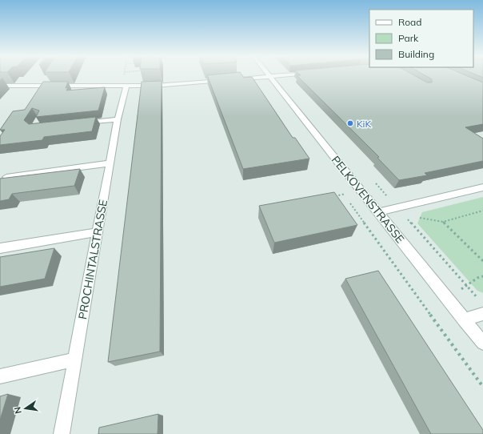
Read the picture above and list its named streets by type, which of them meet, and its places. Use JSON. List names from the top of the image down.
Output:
{
  "streets": {
    "street": ["PELKOVENSTRASSE", "PROCHINTALSTRASSE"]
  },
  "places": ["KiK"],
  "legend": ["Road", "Park", "Building"],
  "north": "left"
}
